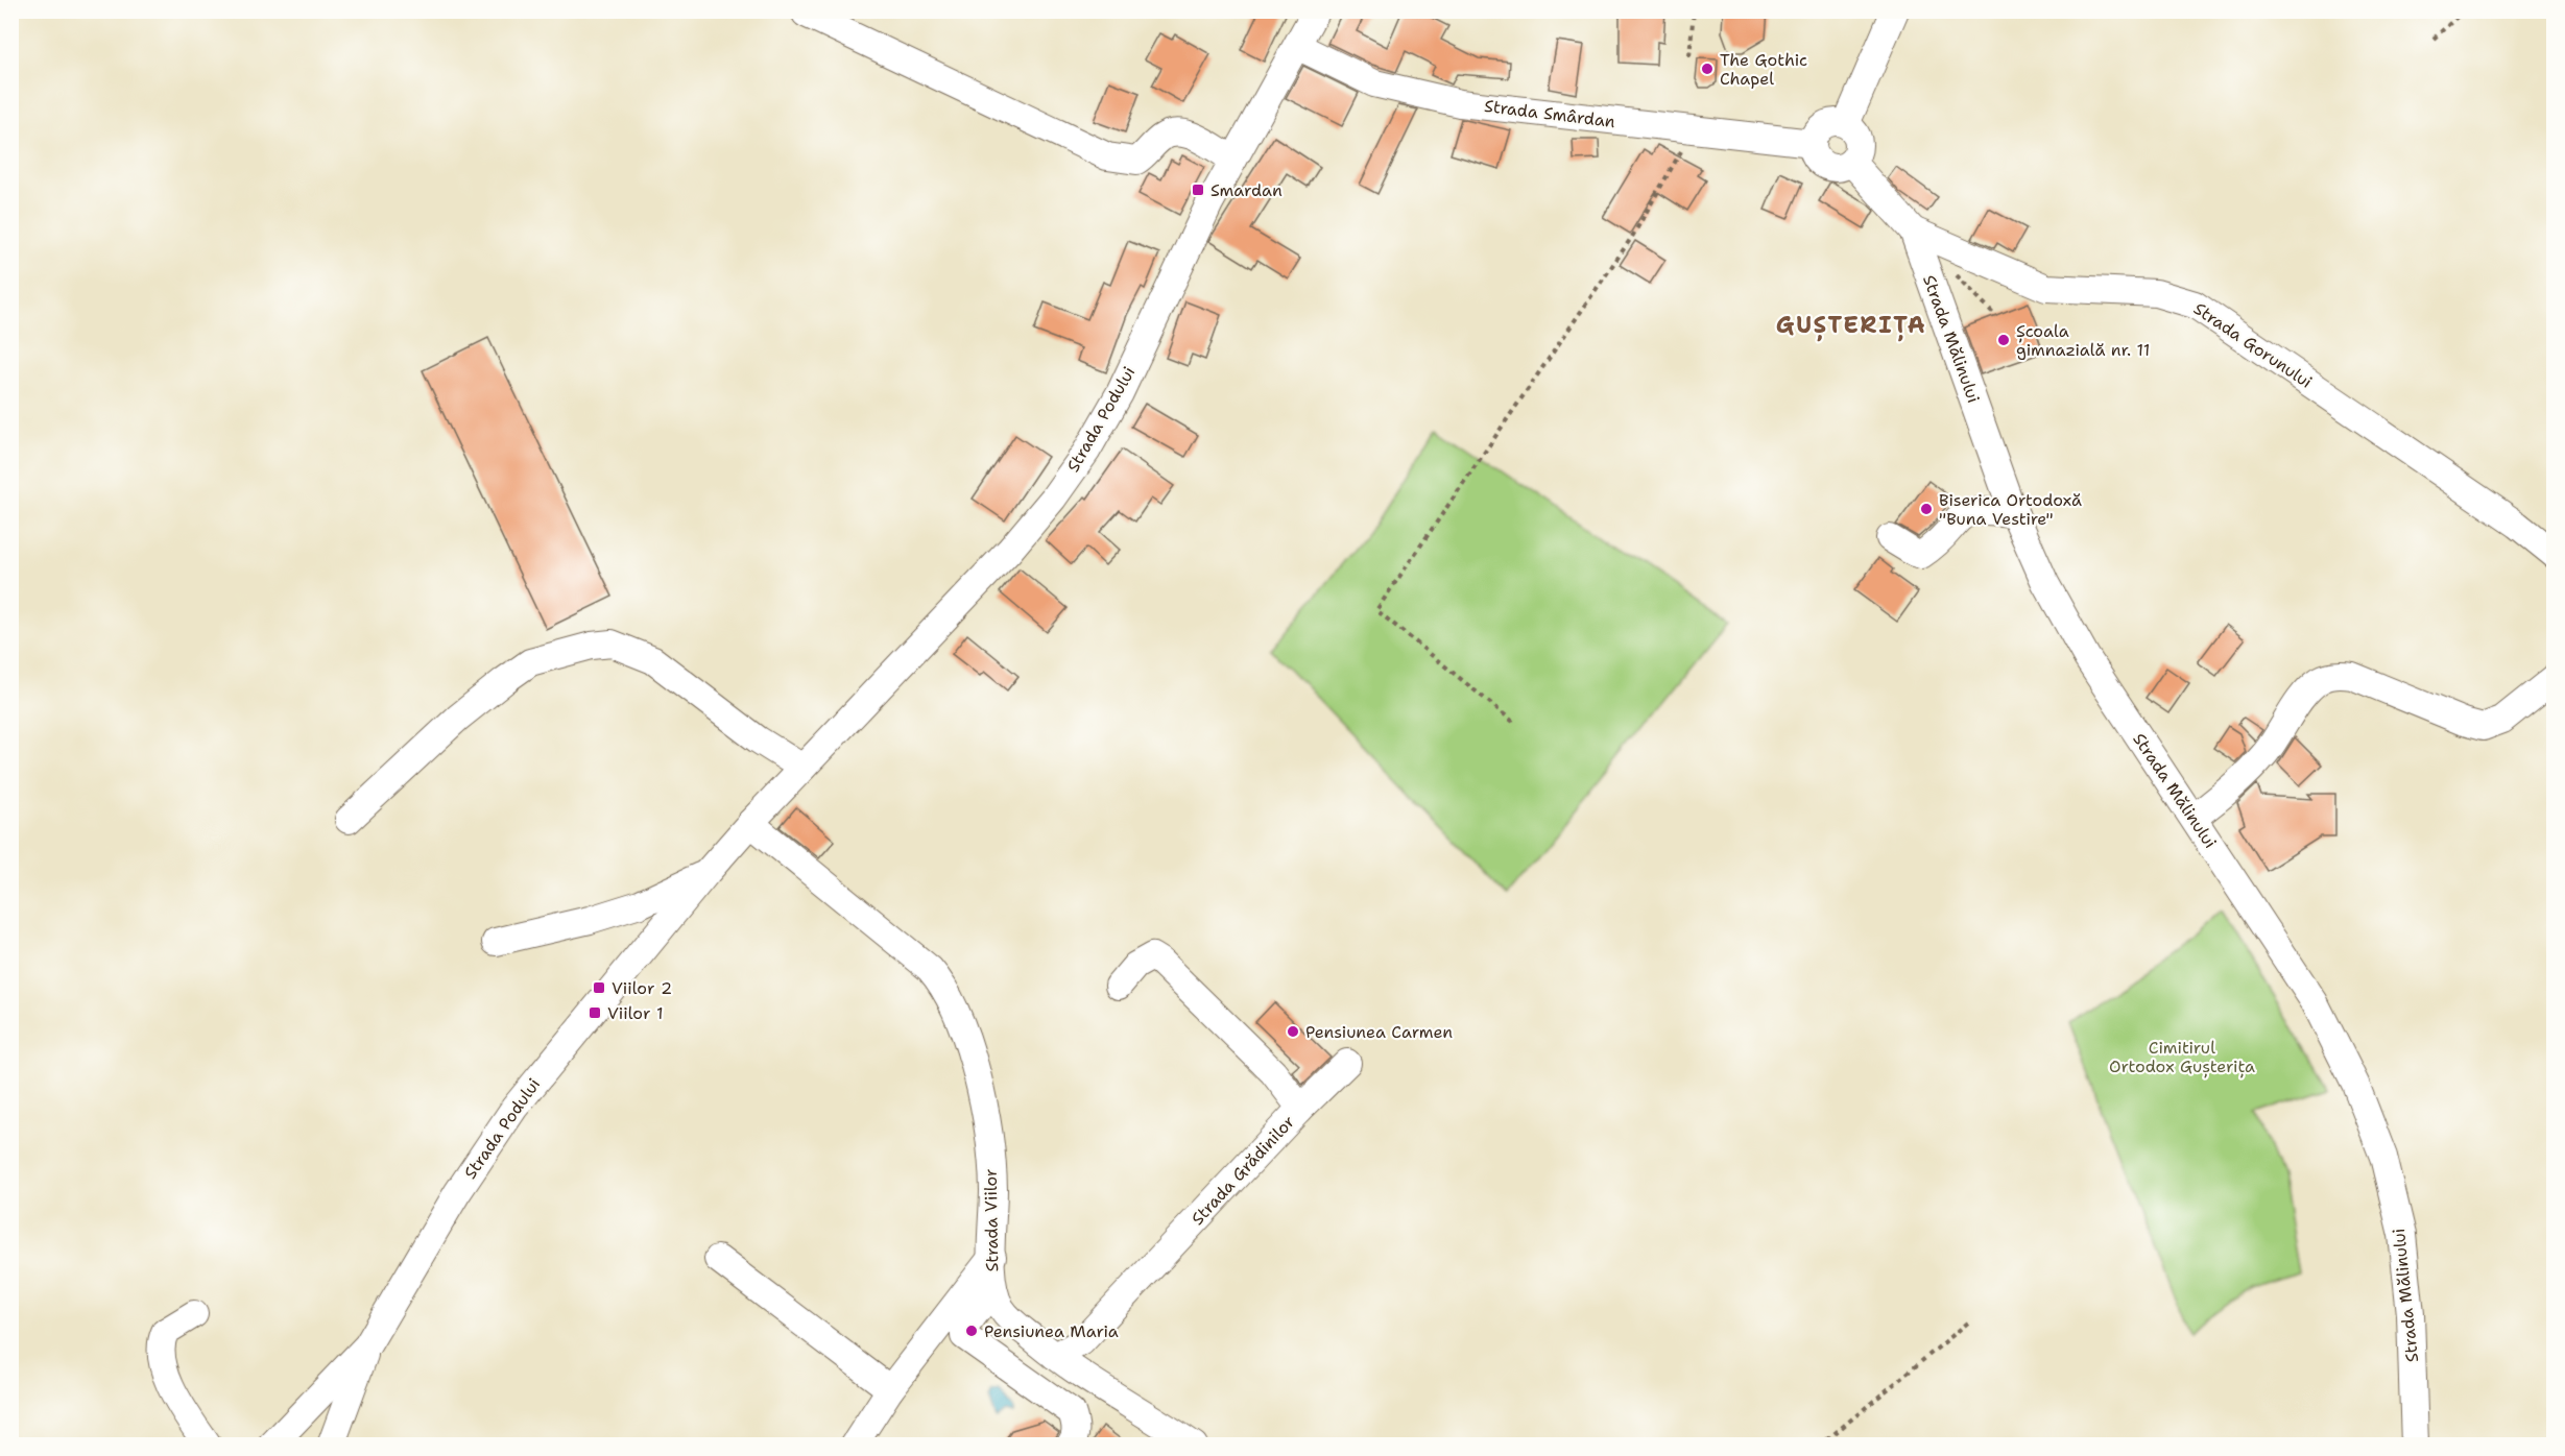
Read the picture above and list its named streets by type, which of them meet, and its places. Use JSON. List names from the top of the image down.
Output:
{
  "streets": {
    "street": [
      "Strada Smârdan",
      "Strada Mălinului",
      "Strada Gorunului",
      "Strada Podului",
      "Strada Grădinilor",
      "Strada Viilor"
    ]
  },
  "crossings": [
    ["Strada Smârdan", "Strada Mălinului"],
    ["Strada Smârdan", "Strada Podului"],
    ["Strada Mălinului", "Strada Gorunului"],
    ["Strada Podului", "Strada Viilor"],
    ["Strada Grădinilor", "Strada Viilor"]
  ],
  "districts": ["GUȘTERIȚA"],
  "parks": ["Cimitirul Ortodox Gușterița"],
  "places": {
    "other": [
      "The Gothic Chapel",
      "Școala gimnazială nr. 11",
      "Biserica Ortodoxă \"Buna Vestire\"",
      "Pensiunea Carmen",
      "Pensiunea Maria"
    ],
    "transit": ["Smardan", "Viilor 2", "Viilor 1"]
  }
}
